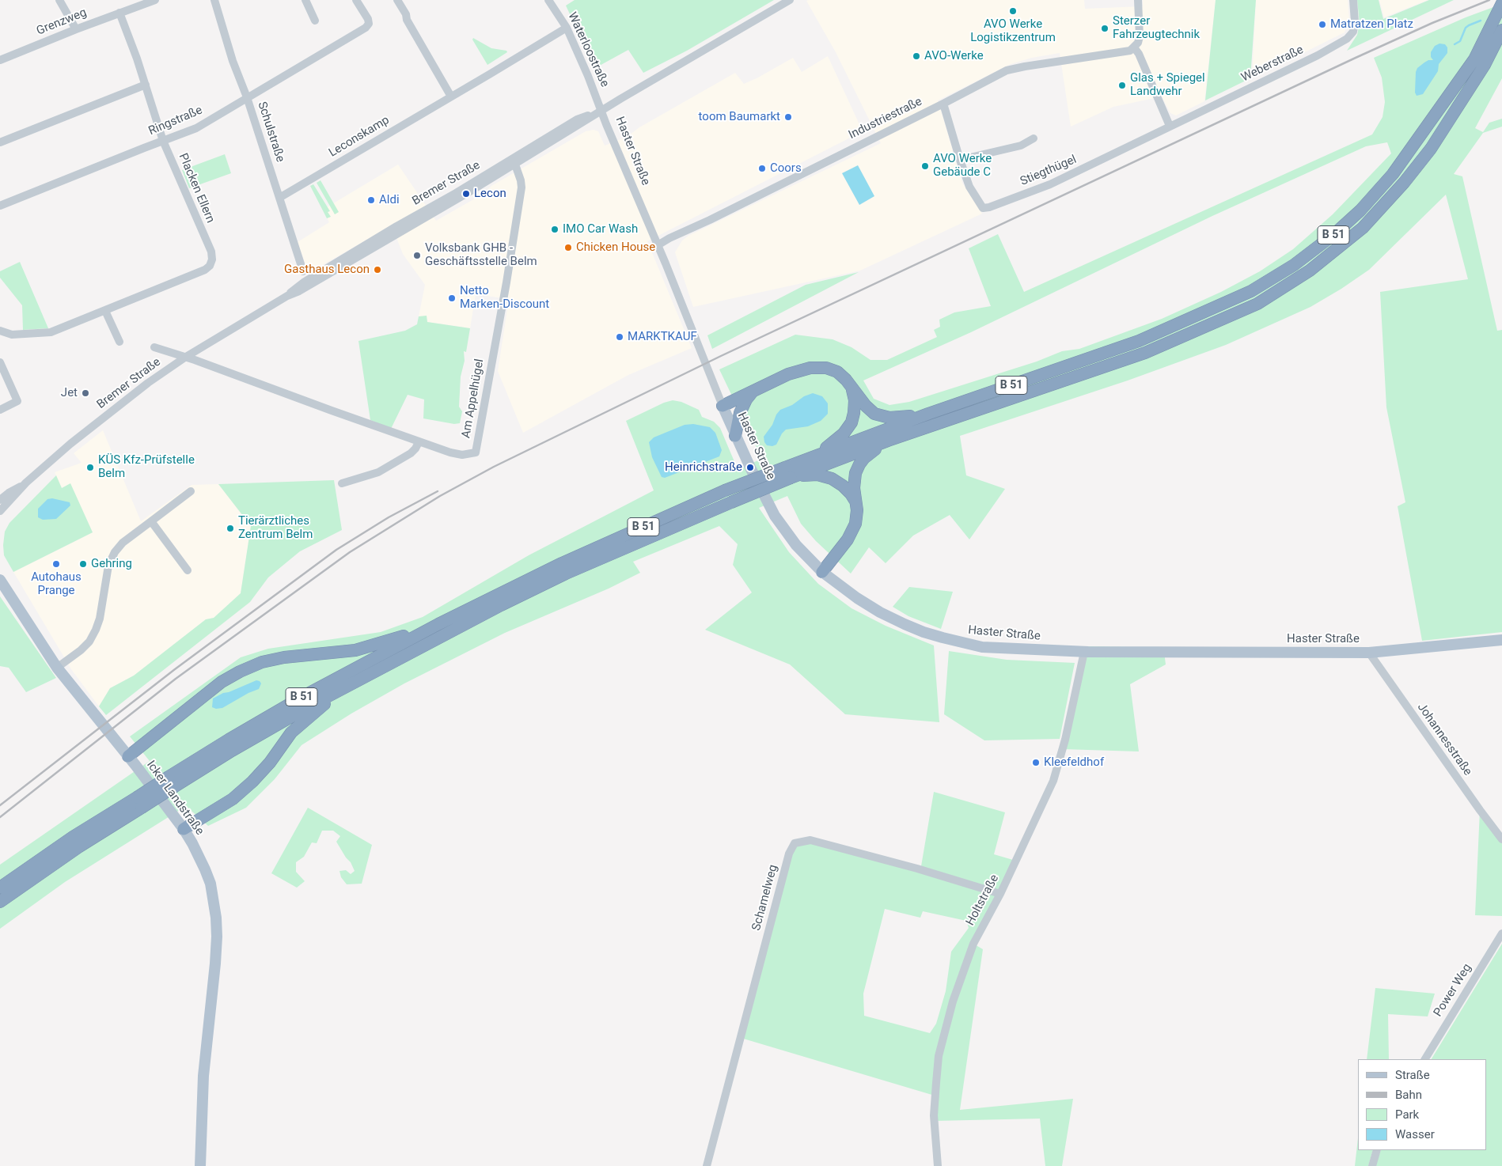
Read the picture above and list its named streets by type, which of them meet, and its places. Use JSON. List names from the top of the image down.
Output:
{
  "streets": {
    "highway": ["B 51"],
    "main road": ["Haster Straße", "Icker Landstraße"],
    "street": [
      "Grenzweg",
      "Waterloostraße",
      "Weberstraße",
      "Industriestraße",
      "Ringstraße",
      "Schulstraße",
      "Leconskamp",
      "Stiegthügel",
      "Bremer Straße",
      "Placken Ellern",
      "Am Appelhügel",
      "Johannesstraße",
      "Schamelweg",
      "Holtstraße",
      "Power Weg"
    ]
  },
  "crossings": [
    ["Grenzweg", "Placken Ellern"],
    ["Waterloostraße", "Leconskamp"],
    ["Waterloostraße", "Haster Straße"],
    ["Waterloostraße", "Bremer Straße"],
    ["Weberstraße", "Stiegthügel"],
    ["Industriestraße", "Haster Straße"],
    ["Industriestraße", "Stiegthügel"],
    ["Ringstraße", "Schulstraße"],
    ["Ringstraße", "Placken Ellern"],
    ["Schulstraße", "Leconskamp"],
    ["Haster Straße", "Bremer Straße"],
    ["Haster Straße", "Johannesstraße"],
    ["Haster Straße", "Holtstraße"],
    ["Bremer Straße", "Am Appelhügel"],
    ["B 51", "Icker Landstraße"],
    ["Schamelweg", "Holtstraße"]
  ],
  "places": [
    "AVO Werke Logistikzentrum",
    "Matratzen Platz",
    "Sterzer Fahrzeugtechnik",
    "AVO-Werke",
    "Glas + Spiegel Landwehr",
    "toom Baumarkt",
    "AVO Werke Gebäude C",
    "Coors",
    "Lecon",
    "Aldi",
    "IMO Car Wash",
    "Chicken House",
    "Volksbank GHB - Geschäftsstelle Belm",
    "Gasthaus Lecon",
    "Netto Marken-Discount",
    "MARKTKAUF",
    "Jet",
    "KÜS Kfz-Prüfstelle Belm",
    "Heinrichstraße",
    "Tierärztliches Zentrum Belm",
    "Autohaus Prange",
    "Gehring",
    "Kleefeldhof"
  ],
  "legend": [
    "Straße",
    "Bahn",
    "Park",
    "Wasser"
  ]
}
